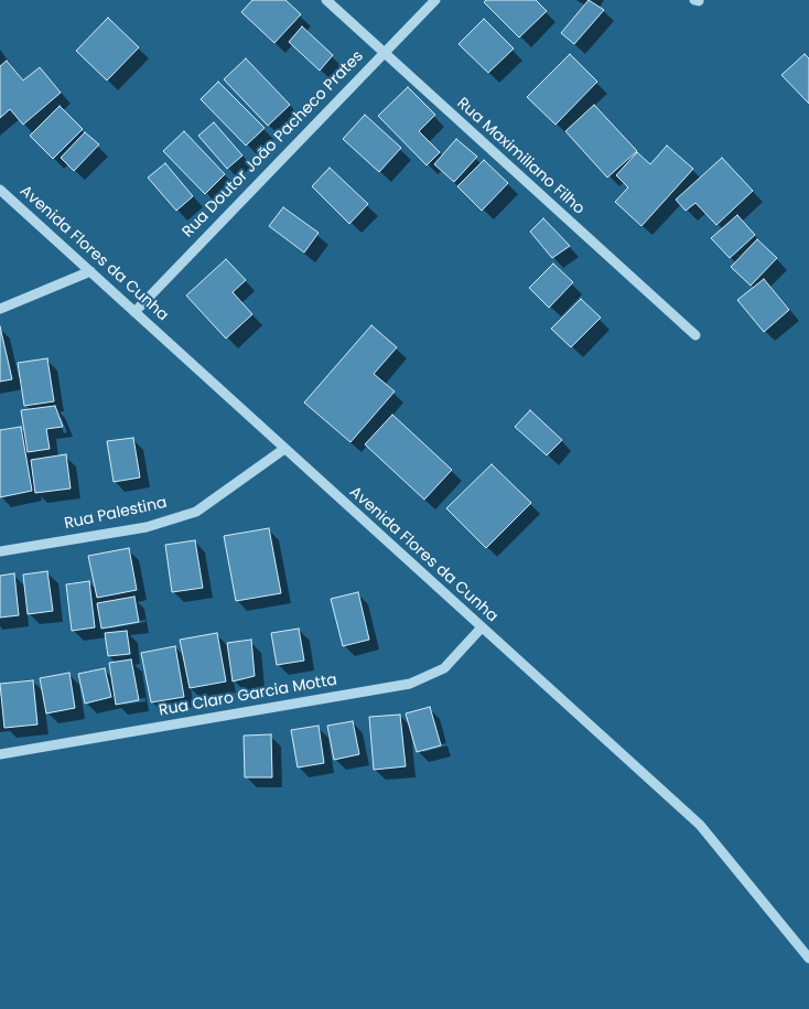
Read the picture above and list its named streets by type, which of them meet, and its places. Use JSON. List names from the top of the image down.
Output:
{
  "streets": {
    "street": [
      "Rua Doutor João Pacheco Prates",
      "Rua Maximiliano Filho",
      "Avenida Flores da Cunha",
      "Rua Palestina",
      "Rua Claro Garcia Motta"
    ]
  },
  "crossings": [
    ["Rua Doutor João Pacheco Prates", "Rua Maximiliano Filho"],
    ["Rua Doutor João Pacheco Prates", "Avenida Flores da Cunha"],
    ["Avenida Flores da Cunha", "Rua Palestina"],
    ["Avenida Flores da Cunha", "Rua Claro Garcia Motta"]
  ]
}
